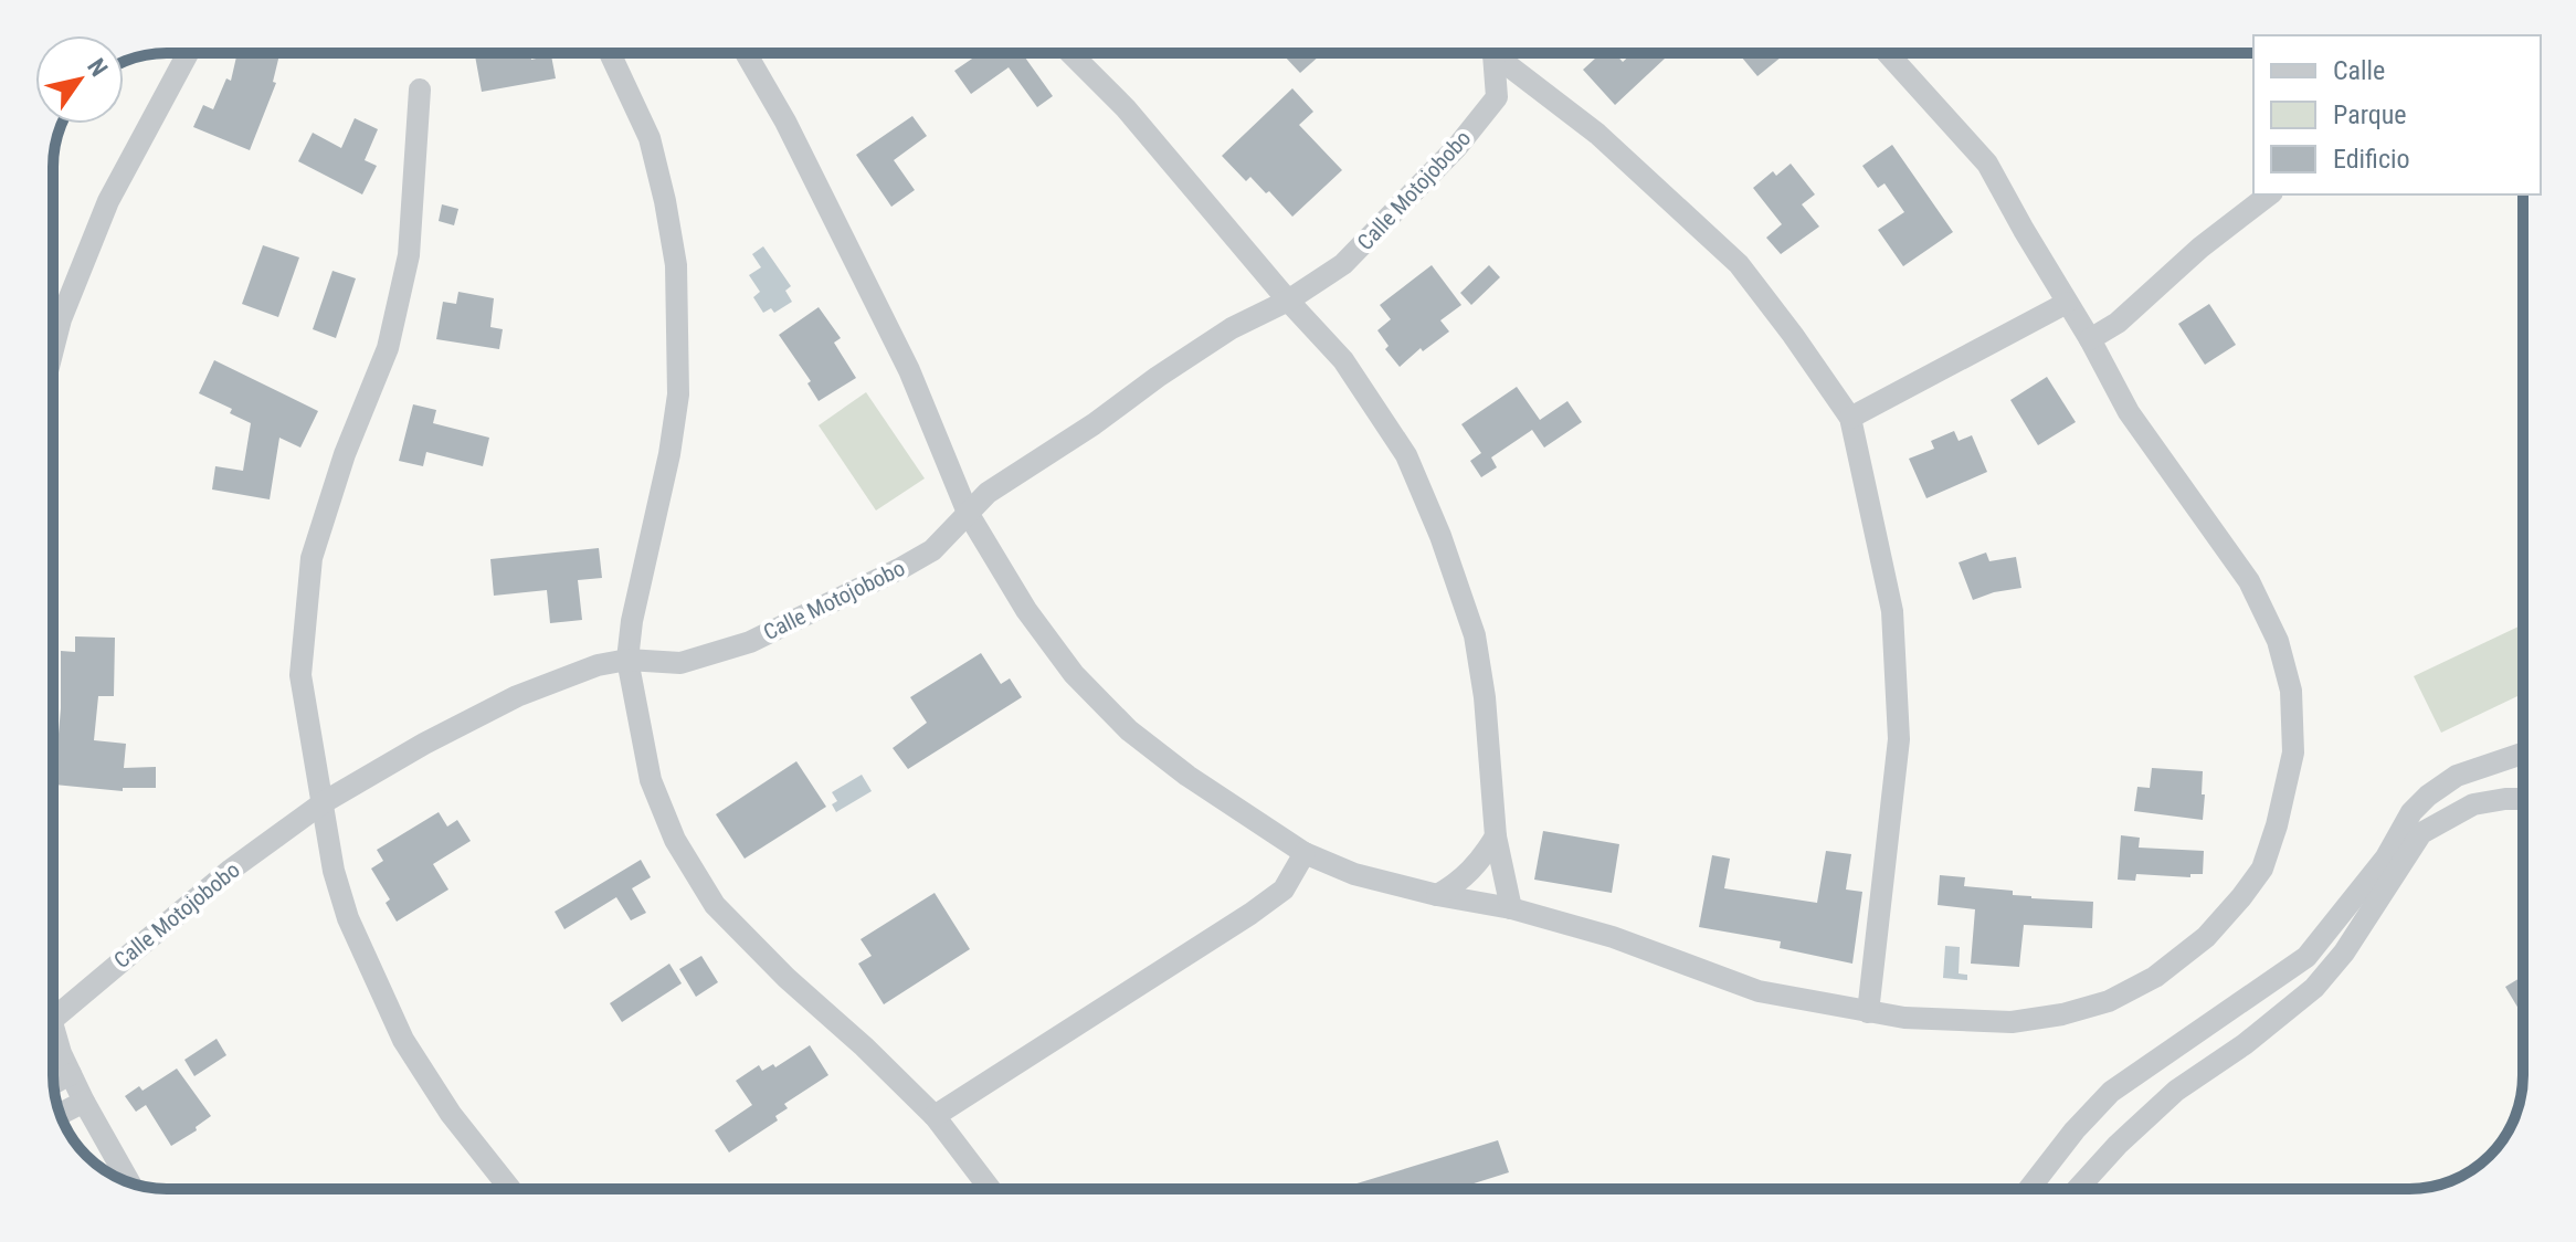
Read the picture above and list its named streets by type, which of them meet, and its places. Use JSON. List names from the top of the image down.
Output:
{
  "streets": {
    "street": ["Calle Motojobobo"]
  },
  "legend": ["Calle", "Parque", "Edificio"],
  "north": "top right"
}
